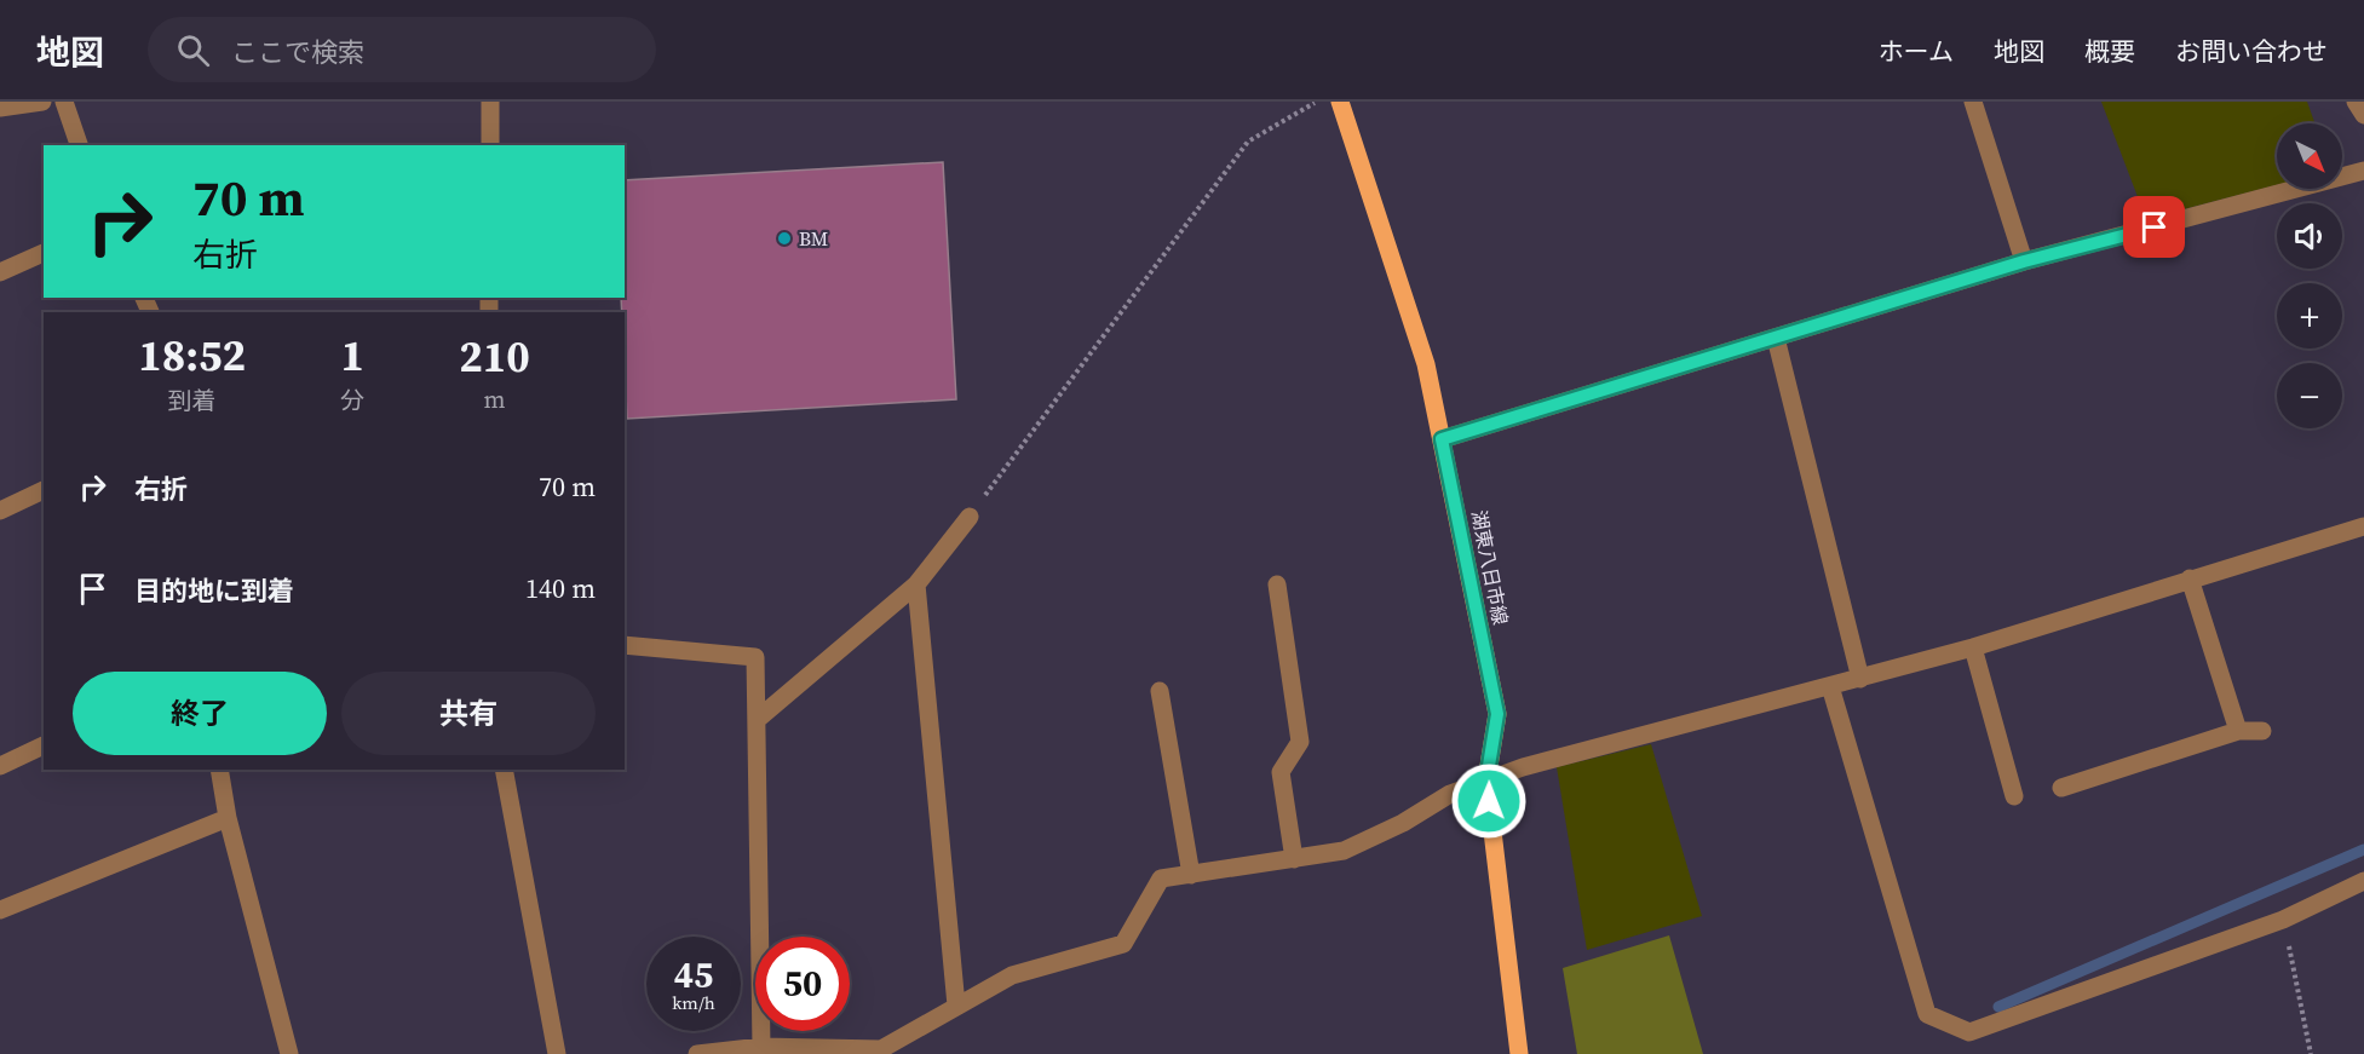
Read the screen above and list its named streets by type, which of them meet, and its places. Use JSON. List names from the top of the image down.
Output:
{
  "streets": {
    "main road": ["湖東八日市線"]
  },
  "places": ["BM"],
  "north": "bottom right",
  "page": {
    "header": "地図",
    "search": "ここで検索",
    "nav": [
      "ホーム",
      "地図",
      "概要",
      "お問い合わせ"
    ],
    "map_buttons": ["+", "−"],
    "turn": ["70 m", "右折"],
    "eta": [
      "18:52",
      "到着",
      "1",
      "分",
      "210",
      "m"
    ],
    "list": [
      {
        "name": "右折",
        "value": "70 m"
      },
      {
        "name": "目的地に到着",
        "value": "140 m"
      }
    ],
    "buttons": ["終了", "共有"],
    "speed": "45 km/h",
    "limit": "50"
  }
}
